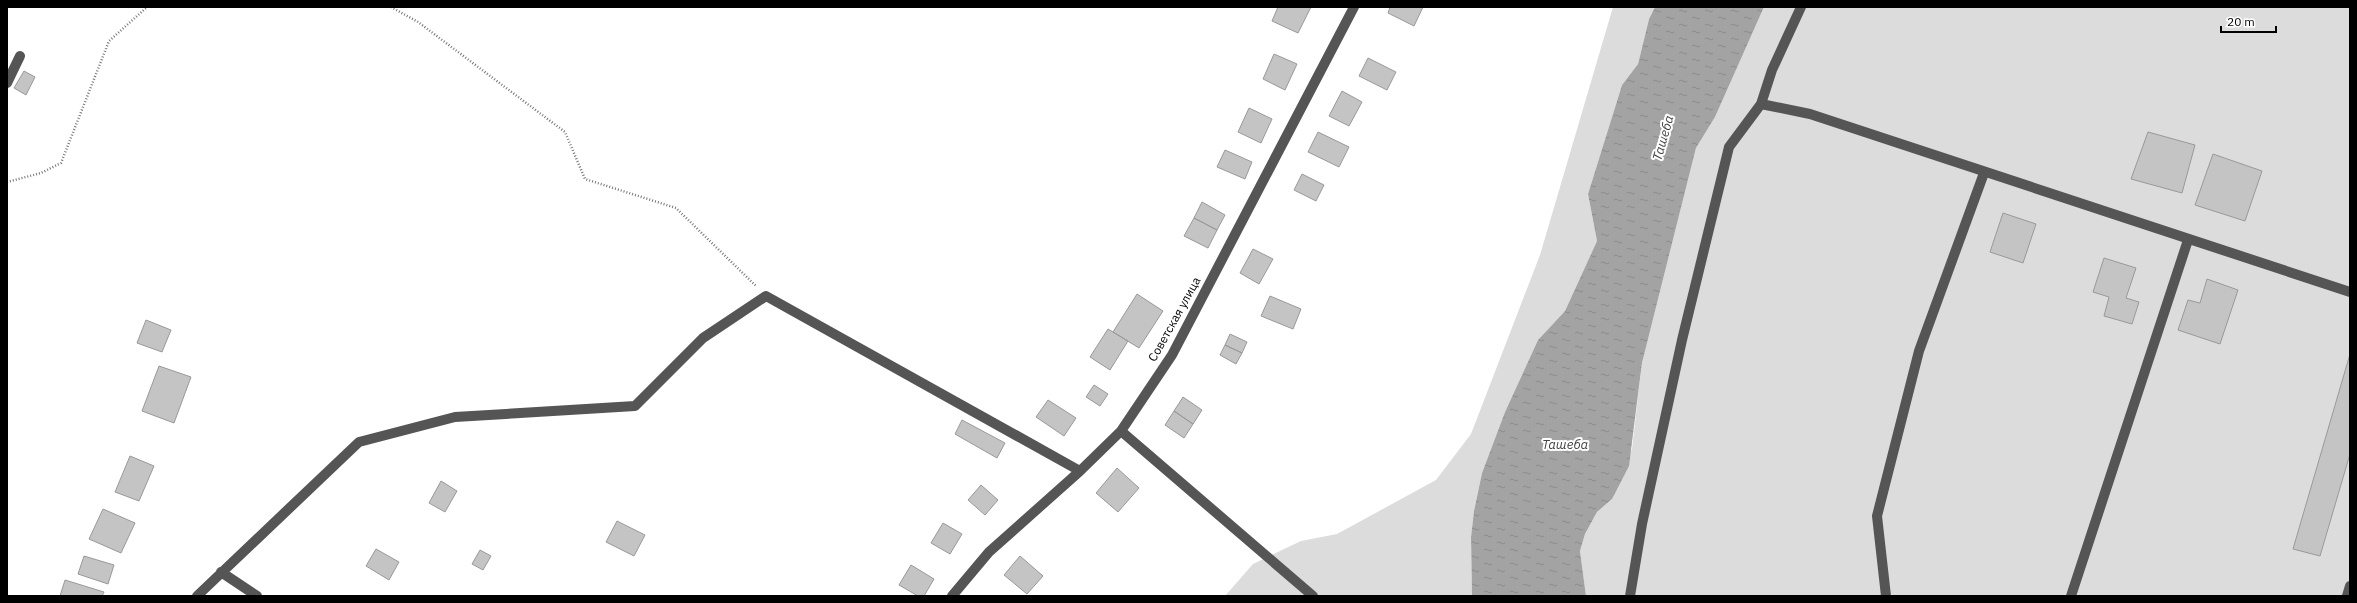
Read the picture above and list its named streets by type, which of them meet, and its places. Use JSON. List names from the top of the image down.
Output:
{
  "streets": {
    "street": ["Советская улица"]
  },
  "water": ["Ташеба"],
  "scale_bar": "20 m"
}
